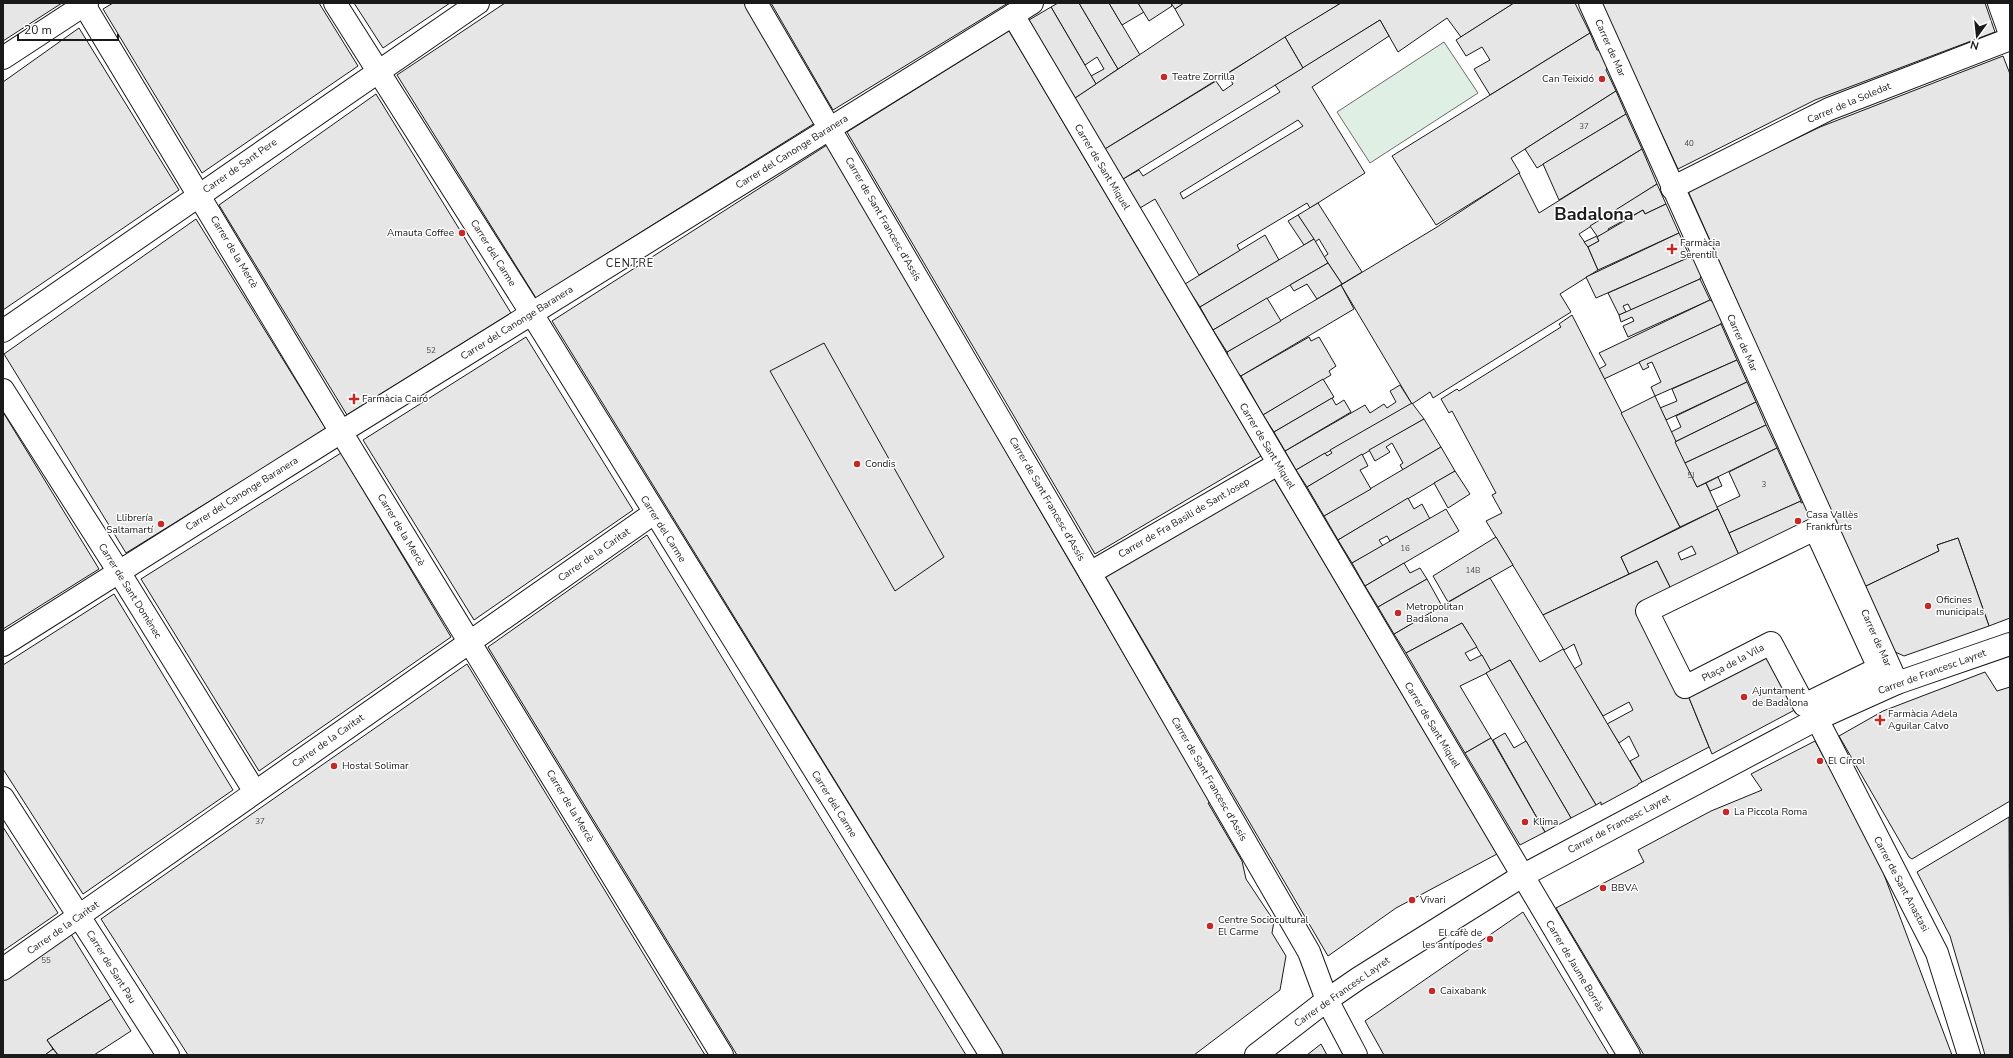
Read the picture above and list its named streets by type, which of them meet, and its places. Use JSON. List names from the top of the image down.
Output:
{
  "streets": {
    "street": [
      "Carrer de Mar",
      "Carrer de la Soledat",
      "Carrer del Canonge Baranera",
      "Carrer de Sant Pere",
      "Carrer de Sant Miquel",
      "Carrer de Sant Francesc d'Assís",
      "Carrer de la Mercè",
      "Carrer del Carme",
      "Carrer de Fra Basili de Sant Josep",
      "Carrer de la Caritat",
      "Carrer de Sant Domènec",
      "Plaça de la Vila",
      "Carrer de Francesc Layret",
      "Carrer de Sant Anastasi",
      "Carrer de Jaume Borràs",
      "Carrer de Sant Pau"
    ]
  },
  "crossings": [
    ["Carrer de Mar", "Carrer de la Soledat"],
    ["Carrer de Mar", "Carrer de Francesc Layret"],
    ["Carrer del Canonge Baranera", "Carrer de Sant Miquel"],
    ["Carrer del Canonge Baranera", "Carrer de Sant Francesc d'Assís"],
    ["Carrer del Canonge Baranera", "Carrer de la Mercè"],
    ["Carrer del Canonge Baranera", "Carrer del Carme"],
    ["Carrer del Canonge Baranera", "Carrer de Sant Domènec"],
    ["Carrer de Sant Pere", "Carrer de la Mercè"],
    ["Carrer de Sant Pere", "Carrer del Carme"],
    ["Carrer de Sant Miquel", "Carrer de Fra Basili de Sant Josep"],
    ["Carrer de Sant Miquel", "Carrer de Francesc Layret"],
    ["Carrer de Sant Miquel", "Carrer de Jaume Borràs"],
    ["Carrer de Sant Francesc d'Assís", "Carrer de Fra Basili de Sant Josep"],
    ["Carrer de Sant Francesc d'Assís", "Carrer de Francesc Layret"],
    ["Carrer de la Mercè", "Carrer de la Caritat"],
    ["Carrer del Carme", "Carrer de la Caritat"],
    ["Carrer de la Caritat", "Carrer de Sant Domènec"],
    ["Carrer de la Caritat", "Carrer de Sant Pau"],
    ["Carrer de Francesc Layret", "Carrer de Sant Anastasi"],
    ["Carrer de Francesc Layret", "Carrer de Jaume Borràs"]
  ],
  "districts": ["Badalona", "CENTRE"],
  "places": {
    "other": [
      "Teatre Zorrilla",
      "Can Teixidó",
      "Amauta Coffee",
      "Condis",
      "Casa Vallès Frankfurts",
      "Llibrería Saltamartí",
      "Oficines municipals",
      "Metropolitan Badalona",
      "Ajuntament de Badalona",
      "El Círcol",
      "Hostal Solimar",
      "La Piccola Roma",
      "Klima",
      "BBVA",
      "Vivari",
      "Centre Sociocultural El Carme",
      "El cafè de les antípodes",
      "Caixabank"
    ],
    "health": ["Farmàcia Serentill", "Farmàcia Cairó", "Farmàcia Adela Aguilar Calvo"]
  },
  "house_numbers": [
    "37",
    "40",
    "52",
    "5I",
    "3",
    "16",
    "14B",
    "37",
    "55"
  ],
  "scale_bar": "20 m",
  "north": "bottom"
}
